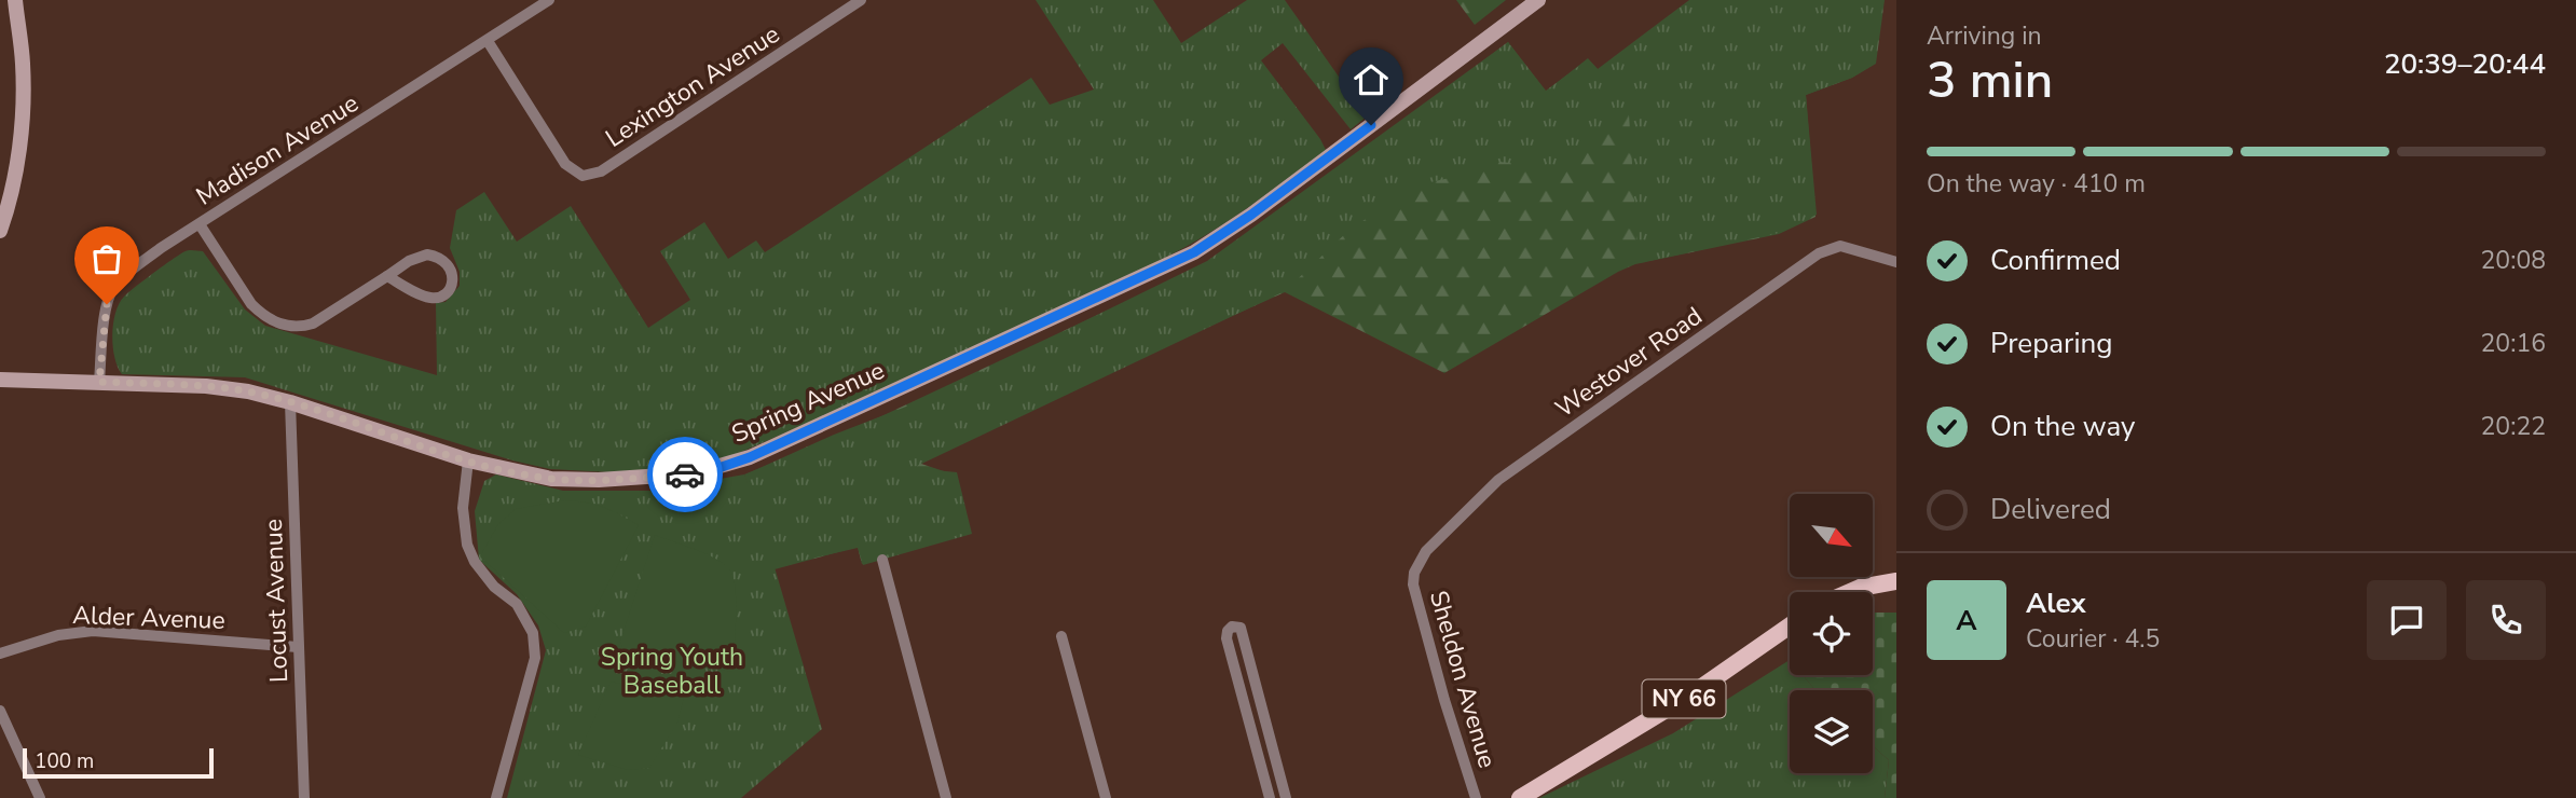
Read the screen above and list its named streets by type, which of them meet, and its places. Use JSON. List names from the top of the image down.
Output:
{
  "streets": {
    "main road": ["NY 66"],
    "street": [
      "Lexington Avenue",
      "Madison Avenue",
      "Westover Road",
      "Spring Avenue",
      "Locust Avenue",
      "Alder Avenue",
      "Sheldon Avenue"
    ]
  },
  "crossings": [
    ["Lexington Avenue", "Madison Avenue"],
    ["Madison Avenue", "Spring Avenue"],
    ["Westover Road", "Sheldon Avenue"],
    ["Spring Avenue", "Locust Avenue"],
    ["Locust Avenue", "Alder Avenue"]
  ],
  "parks": ["Spring Youth Baseball"],
  "scale_bar": "100 m",
  "north": "bottom right",
  "page": {
    "heading": ["3 min", "Arriving in", "20:39–20:44"],
    "panel": ["Alex", "Courier · 4.5"],
    "bar": "On the way · 410 m",
    "list": [
      ["Confirmed", "20:08"],
      ["Preparing", "20:16"],
      ["On the way", "20:22"],
      "Delivered"
    ],
    "round": "A",
    "scale": "100 m"
  }
}
